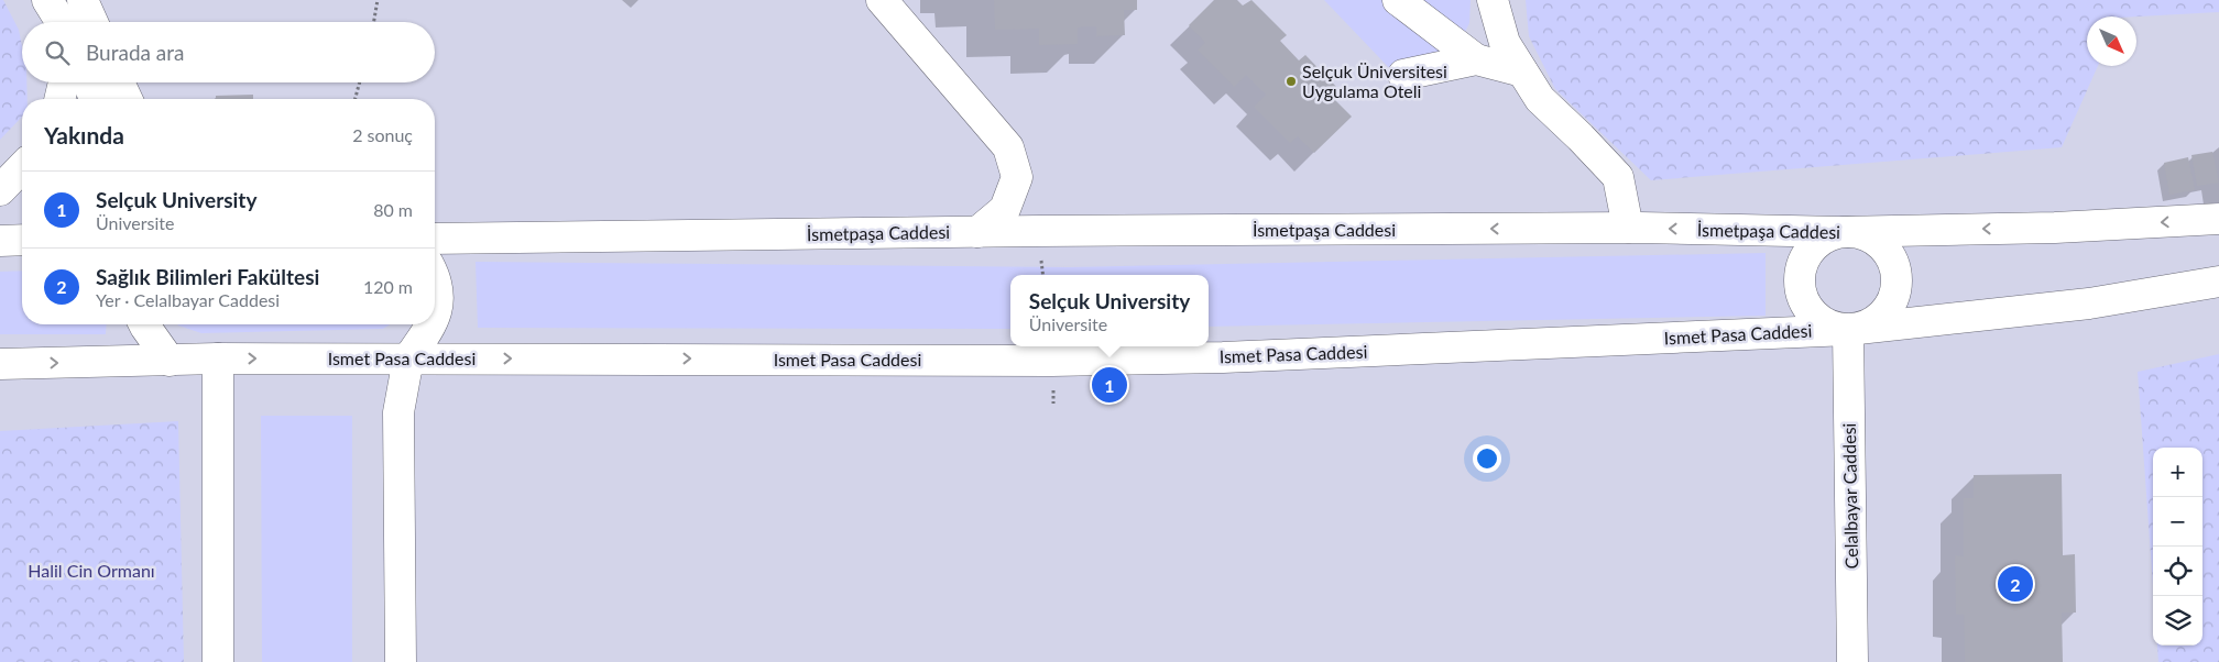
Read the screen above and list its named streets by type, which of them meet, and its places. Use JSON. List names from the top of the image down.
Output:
{
  "streets": {
    "main road": ["İsmetpaşa Caddesi", "Ismet Pasa Caddesi", "Celalbayar Caddesi"]
  },
  "crossings": [
    ["İsmetpaşa Caddesi", "Ismet Pasa Caddesi"],
    ["İsmetpaşa Caddesi", "Celalbayar Caddesi"],
    ["Ismet Pasa Caddesi", "Celalbayar Caddesi"]
  ],
  "one_way": ["İsmetpaşa Caddesi", "Ismet Pasa Caddesi"],
  "parks": ["Halil Cin Ormanı"],
  "places": ["Selçuk Üniversitesi Uygulama Oteli"],
  "north": "bottom right",
  "page": {
    "search": "Burada ara",
    "heading": ["Yakında", "2 sonuç"],
    "list": [
      {
        "mark": "1",
        "name": "Selçuk University",
        "note": "Üniversite",
        "value": "80 m"
      },
      {
        "mark": "2",
        "name": "Sağlık Bilimleri Fakültesi",
        "note": "Yer · Celalbayar Caddesi",
        "value": "120 m"
      }
    ],
    "popup": ["Selçuk University", "Üniversite"],
    "pins": ["1", "2"],
    "map_buttons": ["+", "−"]
  }
}
